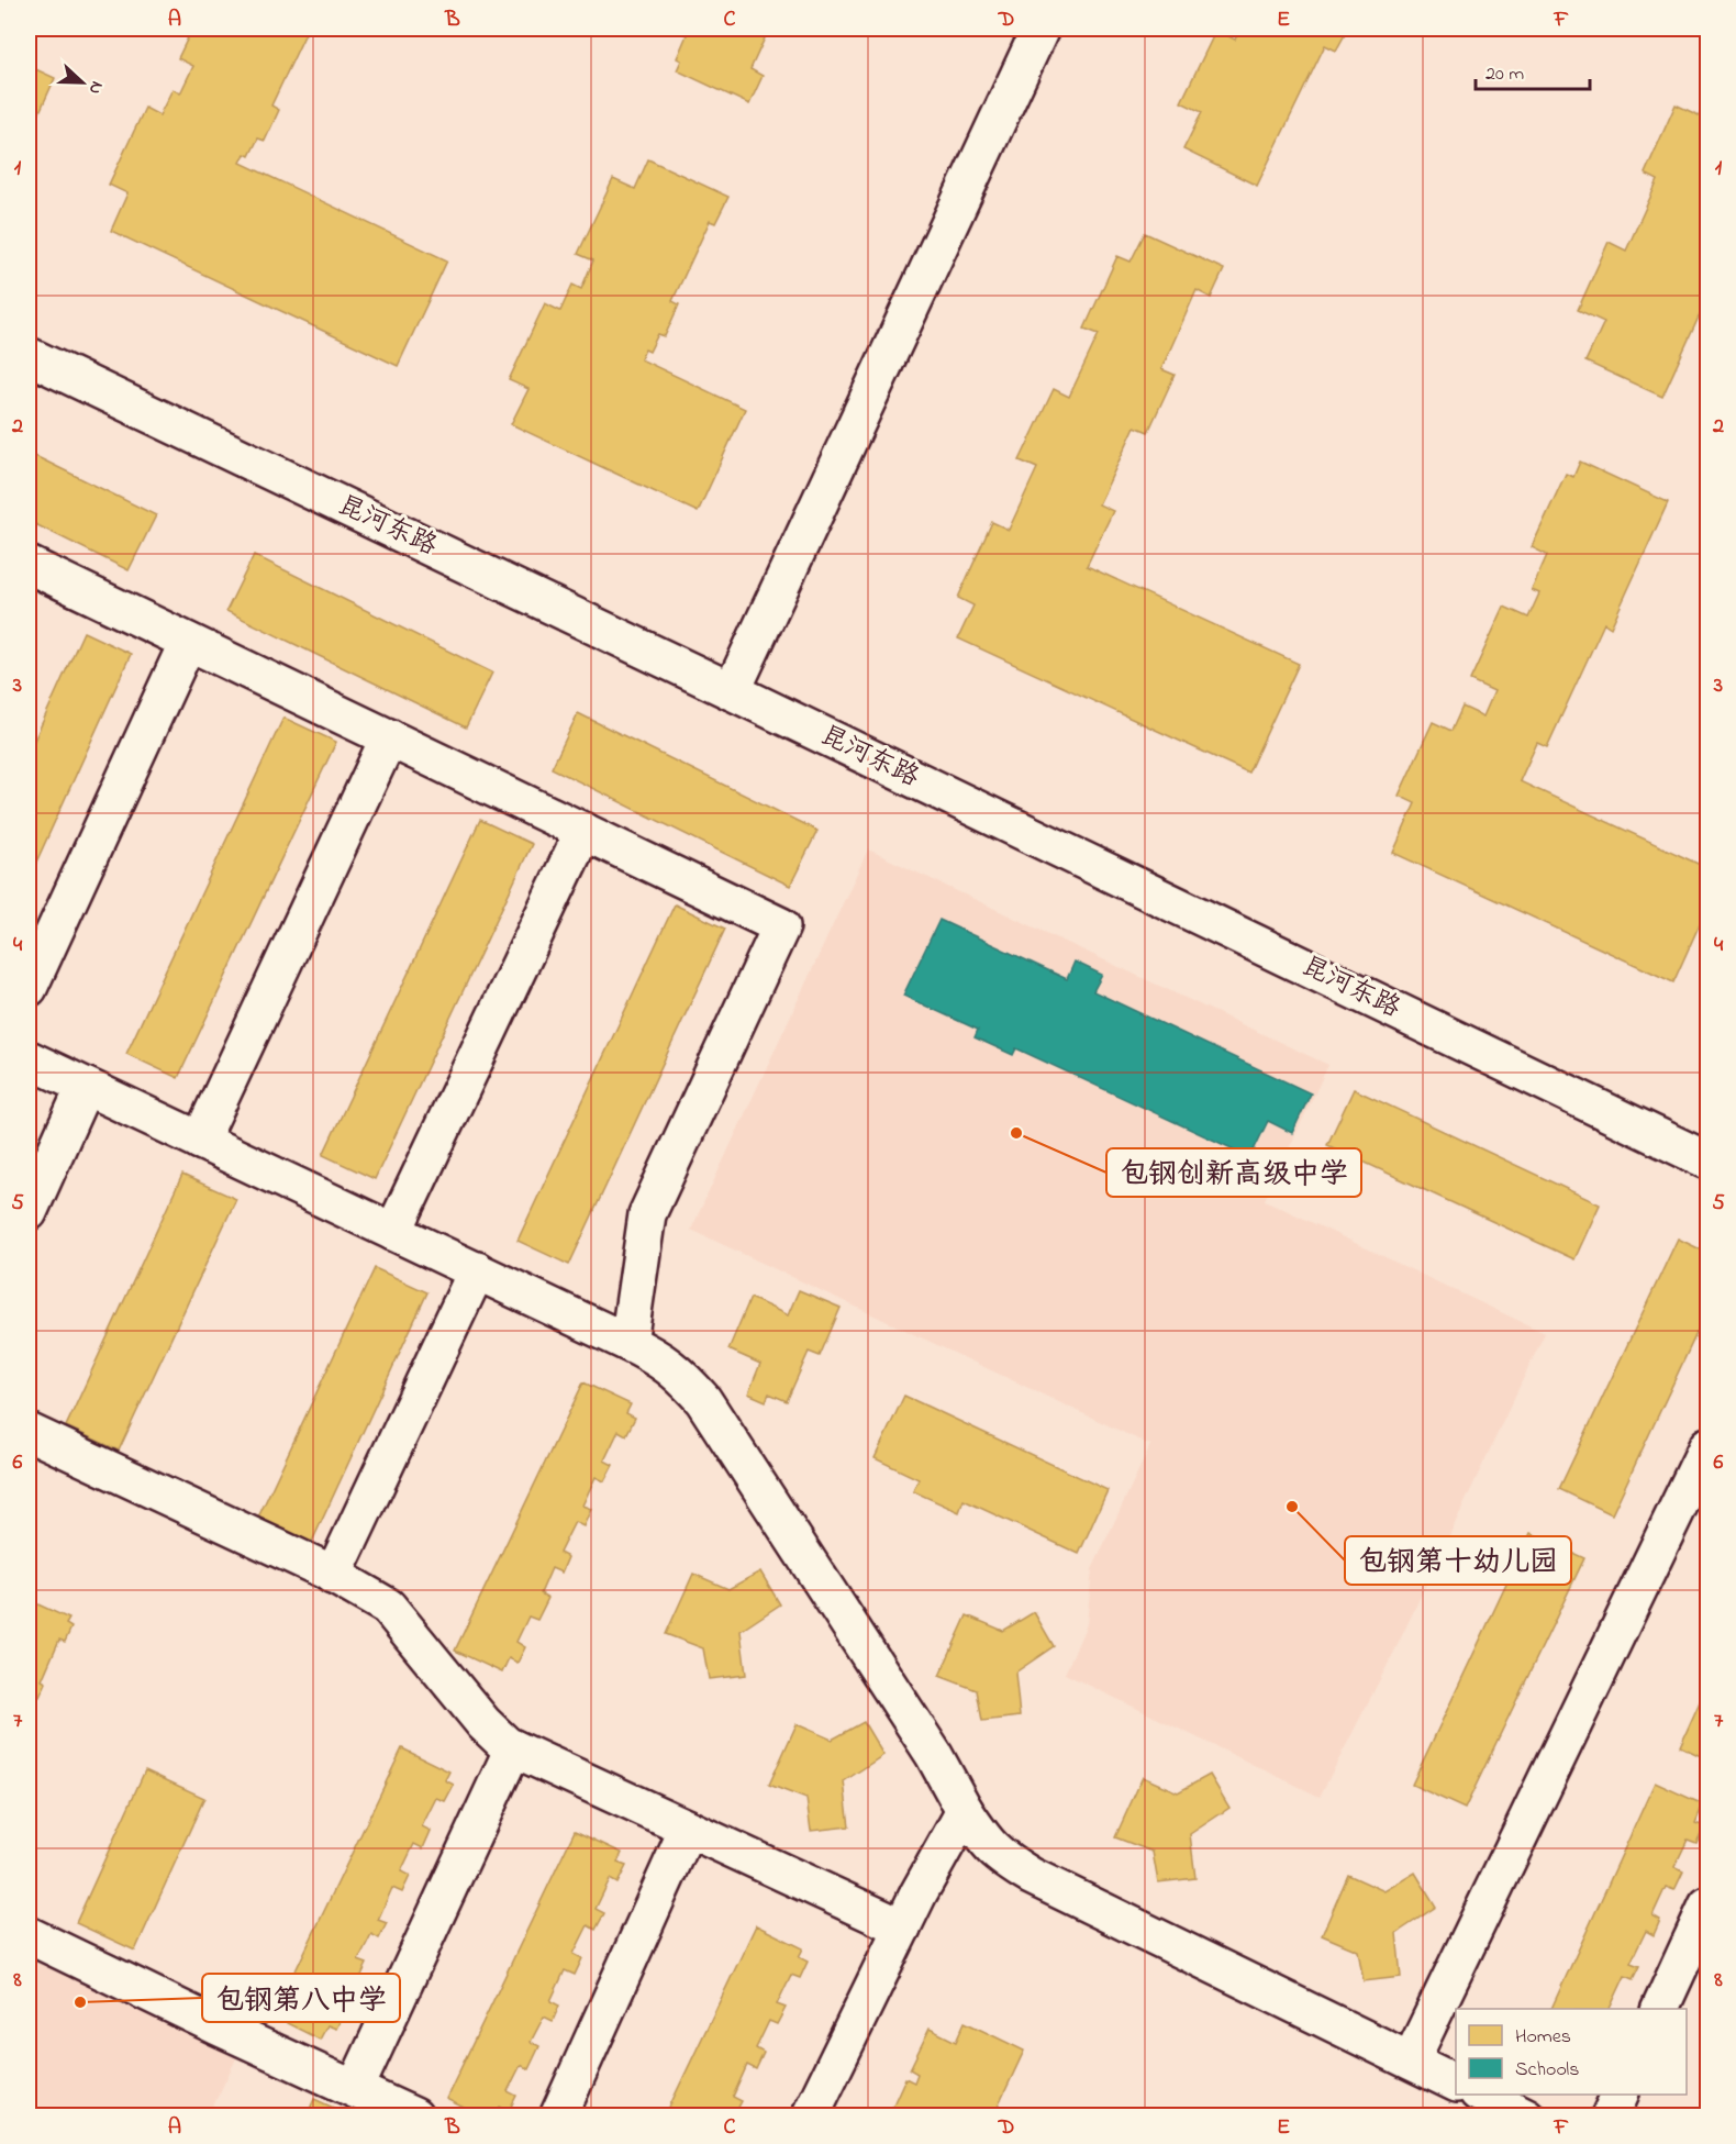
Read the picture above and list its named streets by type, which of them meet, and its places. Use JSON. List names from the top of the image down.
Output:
{
  "streets": {
    "street": ["昆河东路"]
  },
  "places": ["包钢创新高级中学", "包钢第十幼儿园", "包钢第八中学"],
  "legend": ["Homes", "Schools"],
  "scale_bar": "20 m",
  "north": "right",
  "grid": {
    "columns": [
      "A",
      "B",
      "C",
      "D",
      "E",
      "F"
    ],
    "rows": [
      "1",
      "2",
      "3",
      "4",
      "5",
      "6",
      "7",
      "8"
    ]
  }
}
